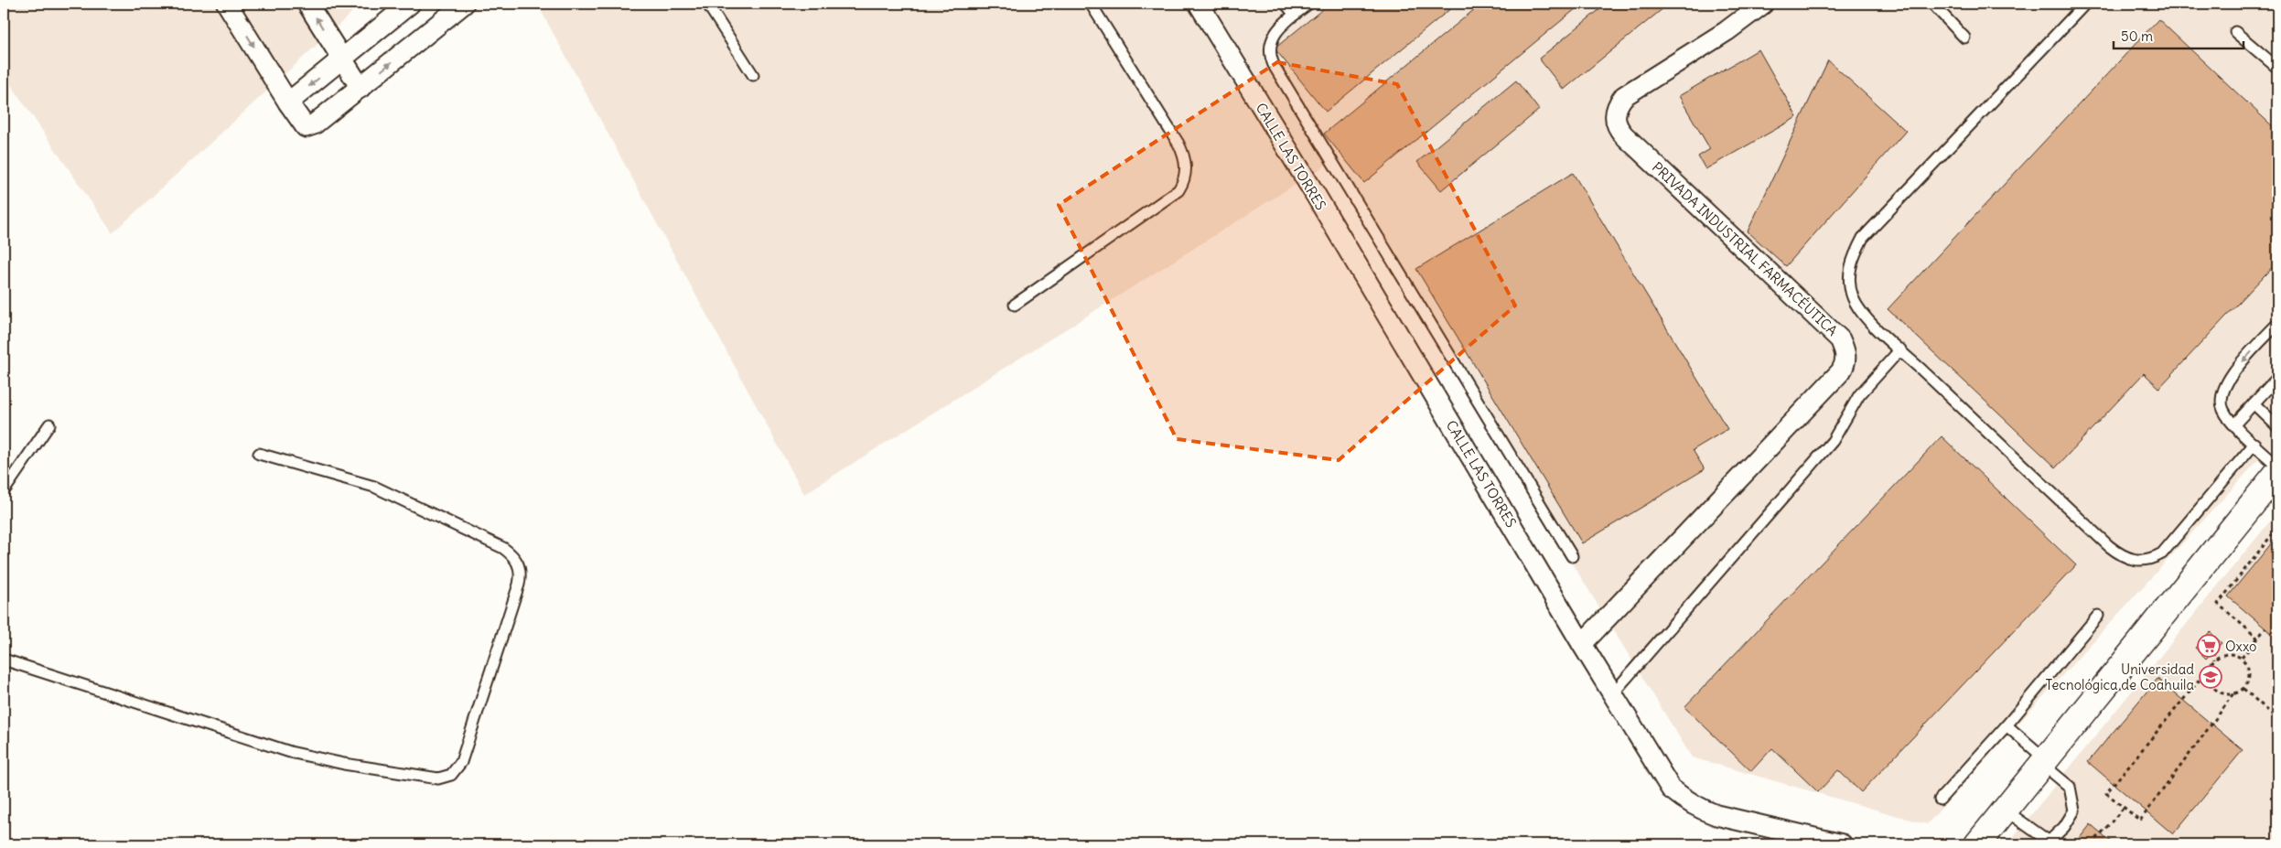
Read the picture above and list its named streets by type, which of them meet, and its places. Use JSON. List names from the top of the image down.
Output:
{
  "streets": {
    "street": ["CALLE LAS TORRES", "PRIVADA INDUSTRIAL FARMACÉUTICA"]
  },
  "crossings": [
    ["CALLE LAS TORRES", "PRIVADA INDUSTRIAL FARMACÉUTICA"]
  ],
  "places": {
    "supermarket": ["Oxxo"],
    "school or university": ["Universidad Tecnológica de Coahuila"]
  },
  "scale_bar": "50 m"
}
